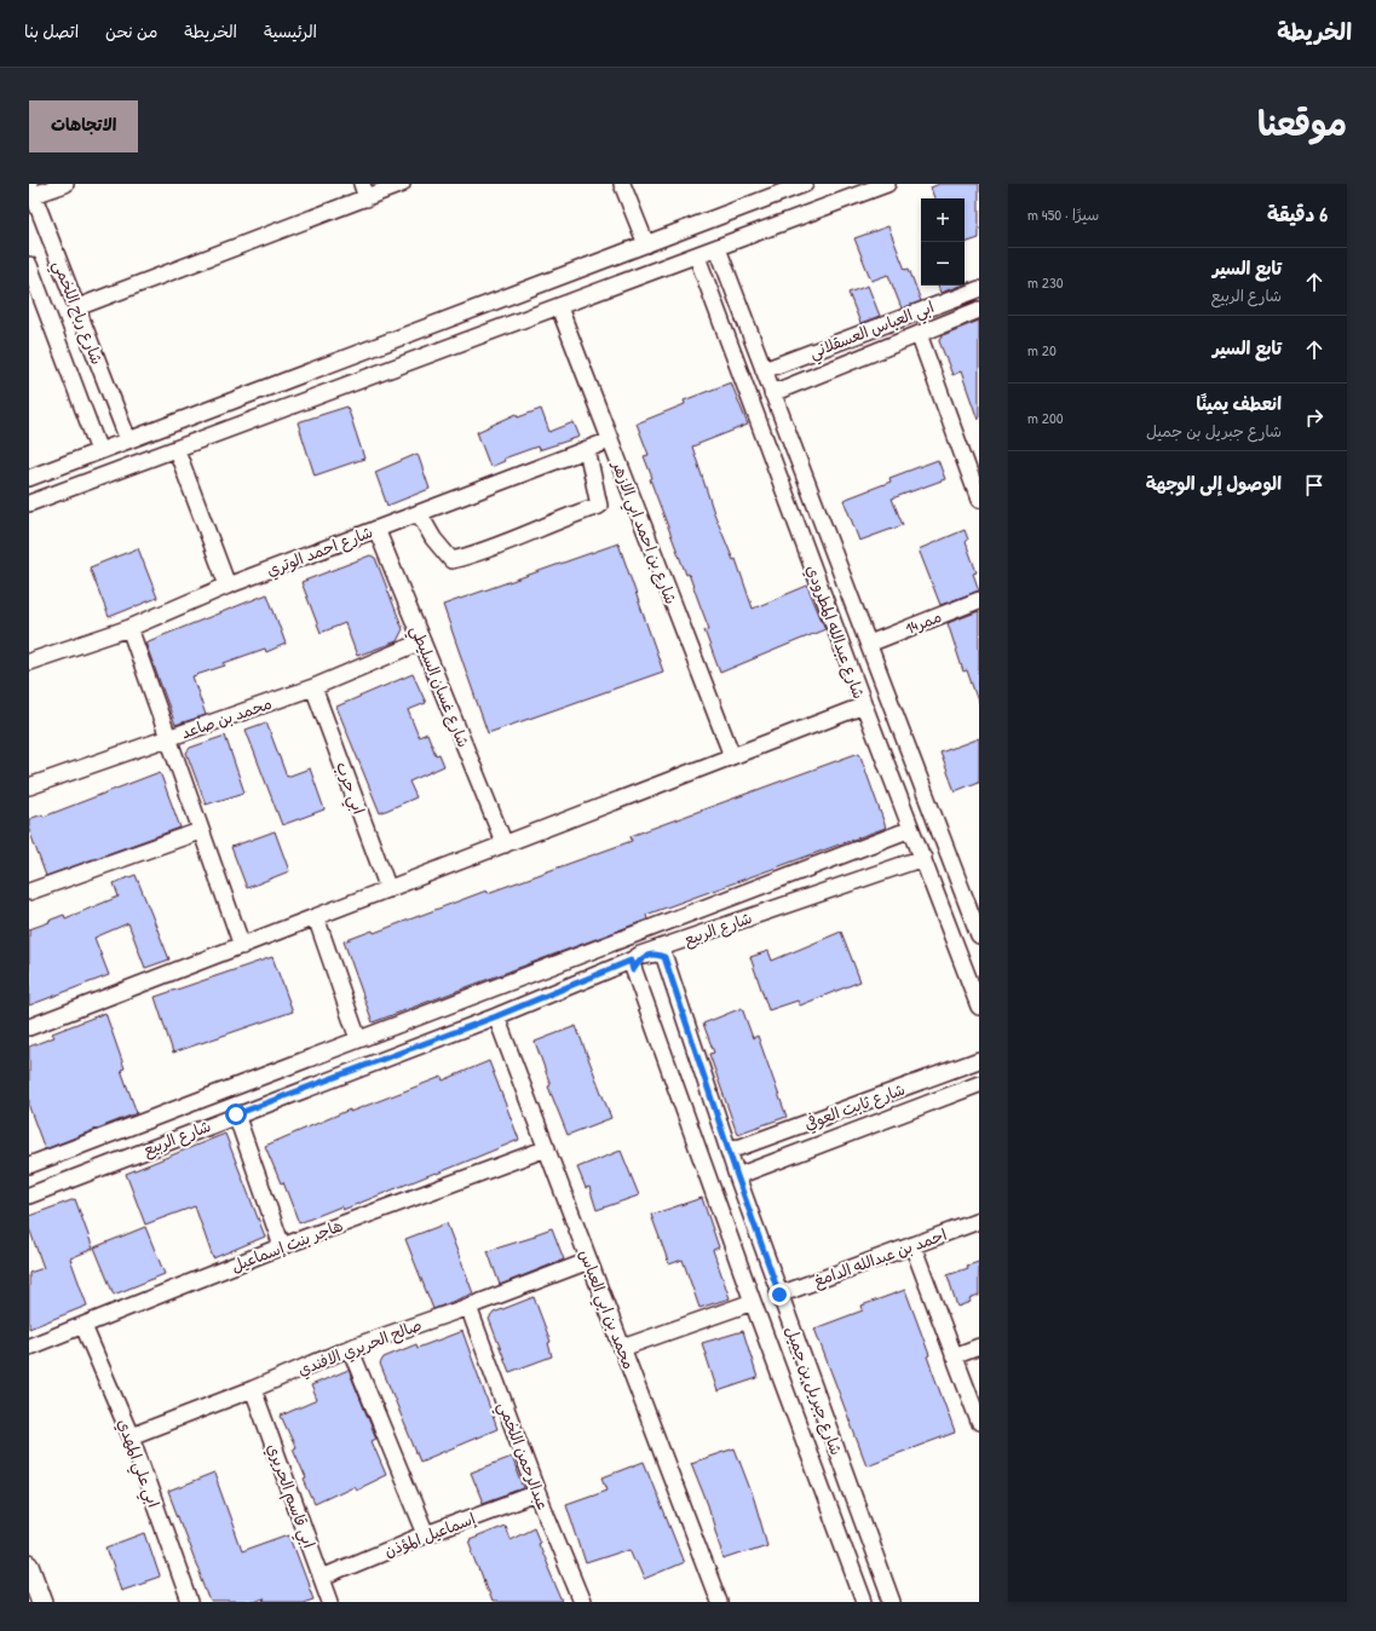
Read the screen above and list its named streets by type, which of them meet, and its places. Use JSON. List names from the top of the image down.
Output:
{
  "streets": {
    "street": [
      "شارع رباح اللخمي",
      "ابي العباس العسقلاني",
      "شارع بن احمد ابي الازهر",
      "شارع احمد الوتري",
      "ممر14",
      "شارع عبدالله المطرودي",
      "شارع غسان السليطي",
      "محمد بن صاعد",
      "ابي حرب",
      "شارع الربيع",
      "شارع ثابت العوفي",
      "هاجر بنت إسماعيل",
      "احمد بن عبدالله الدامغ",
      "محمد بن ابي العباس",
      "صالح الحريري الافندي",
      "شارع جبريل بن جميل",
      "عبدالرحمن اللخمي",
      "ابي علي المهدي",
      "ابي قاسم الحريري",
      "إسماعيل المؤذن"
    ]
  },
  "crossings": [
    ["ابي العباس العسقلاني", "شارع عبدالله المطرودي"],
    ["شارع بن احمد ابي الازهر", "شارع احمد الوتري"],
    ["شارع احمد الوتري", "شارع غسان السليطي"],
    ["ممر14", "شارع عبدالله المطرودي"],
    ["شارع عبدالله المطرودي", "شارع الربيع"],
    ["شارع غسان السليطي", "محمد بن صاعد"],
    ["محمد بن صاعد", "ابي حرب"],
    ["شارع الربيع", "محمد بن ابي العباس"],
    ["شارع الربيع", "شارع جبريل بن جميل"],
    ["شارع ثابت العوفي", "شارع جبريل بن جميل"],
    ["هاجر بنت إسماعيل", "محمد بن ابي العباس"],
    ["هاجر بنت إسماعيل", "ابي علي المهدي"],
    ["احمد بن عبدالله الدامغ", "شارع جبريل بن جميل"],
    ["محمد بن ابي العباس", "صالح الحريري الافندي"],
    ["صالح الحريري الافندي", "عبدالرحمن اللخمي"],
    ["صالح الحريري الافندي", "ابي علي المهدي"],
    ["صالح الحريري الافندي", "ابي قاسم الحريري"],
    ["عبدالرحمن اللخمي", "إسماعيل المؤذن"],
    ["ابي قاسم الحريري", "إسماعيل المؤذن"]
  ],
  "page": {
    "header": "الخريطة",
    "nav": [
      "الرئيسية",
      "الخريطة",
      "من نحن",
      "اتصل بنا"
    ],
    "title": "موقعنا",
    "buttons": "الاتجاهات",
    "heading": ["6 دقيقة", "سيرًا · 450 m"],
    "map_buttons": ["+", "−"],
    "list": [
      ["تابع السير", "شارع الربيع", "230 m"],
      ["تابع السير", "20 m"],
      ["انعطف يمينًا", "شارع جبريل بن جميل", "200 m"],
      "الوصول إلى الوجهة"
    ]
  }
}
